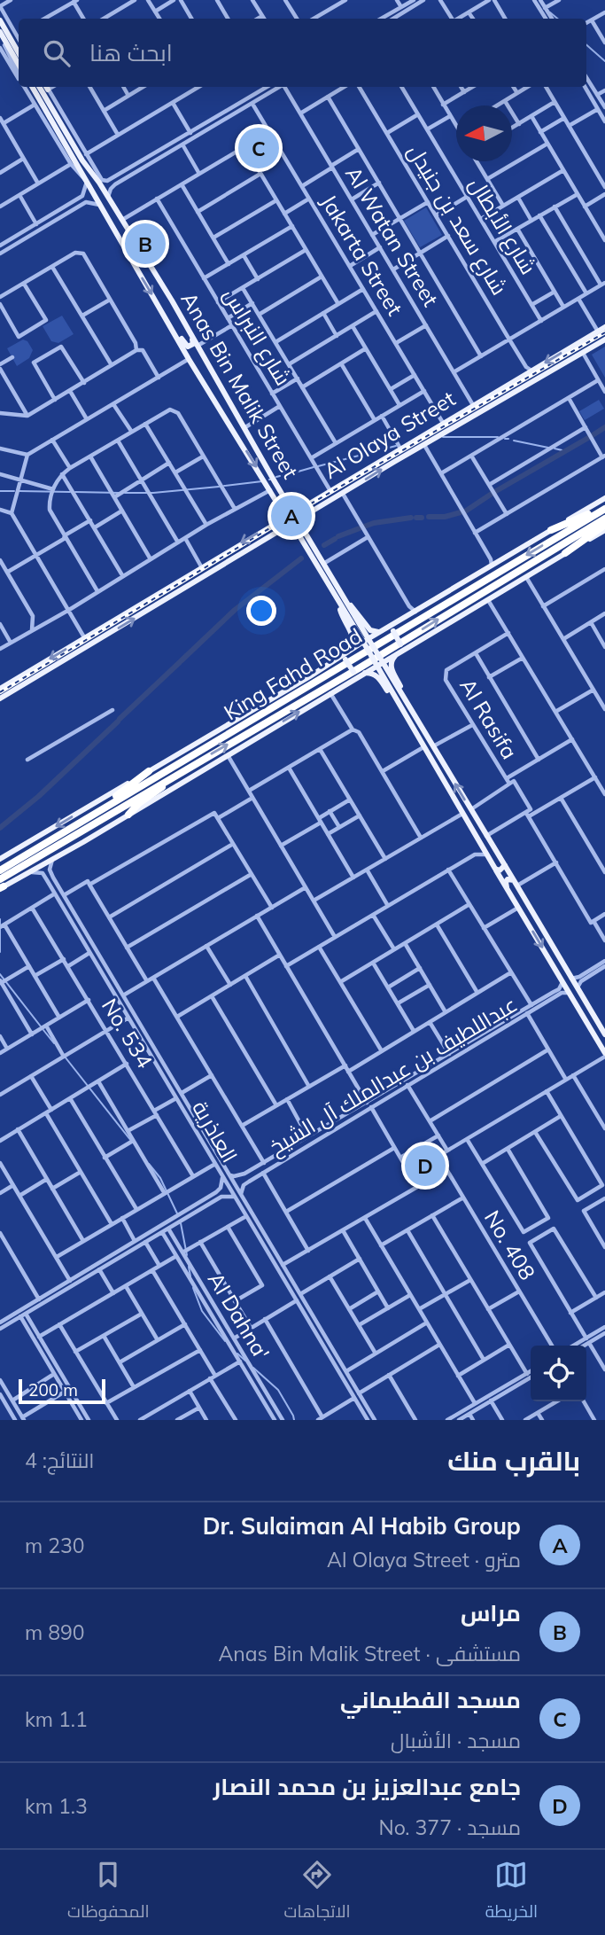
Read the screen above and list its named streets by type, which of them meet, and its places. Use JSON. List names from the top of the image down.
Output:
{
  "streets": {
    "highway": ["King Fahd Road"],
    "main road": ["Anas Bin Malik Street", "Al Olaya Street"],
    "street": [
      "شارع سعد بن جنيدل",
      "شارع الأبطال",
      "Al Watan Street",
      "Jakarta Street",
      "شارع النبراس",
      "Al Rasifa",
      "No. 534",
      "عبداللطيف بن عبدالملك آل الشيخ",
      "العاذرية",
      "No. 408",
      "Al Dahna'"
    ]
  },
  "crossings": [
    ["شارع سعد بن جنيدل", "Al Olaya Street"],
    ["Al Watan Street", "Al Olaya Street"],
    ["Jakarta Street", "Al Olaya Street"],
    ["شارع النبراس", "Al Olaya Street"],
    ["Anas Bin Malik Street", "Al Olaya Street"],
    ["Anas Bin Malik Street", "عبداللطيف بن عبدالملك آل الشيخ"],
    ["عبداللطيف بن عبدالملك آل الشيخ", "العاذرية"]
  ],
  "scale_bar": "200 m",
  "north": "left",
  "page": {
    "search": "ابحث هنا",
    "pins": [
      "C",
      "B",
      "A",
      "D"
    ],
    "scale": "200 m",
    "heading": ["بالقرب منك", "النتائج: 4"],
    "list": [
      {
        "mark": "A",
        "name": "Dr. Sulaiman Al Habib Group",
        "note": "مترو · Al Olaya Street",
        "value": "230 m"
      },
      {
        "mark": "B",
        "name": "مراس",
        "note": "مستشفى · Anas Bin Malik Street",
        "value": "890 m"
      },
      {
        "mark": "C",
        "name": "مسجد الفطيماني",
        "note": "مسجد · الأشبال",
        "value": "1.1 km"
      },
      {
        "mark": "D",
        "name": "جامع عبدالعزيز بن محمد النصار",
        "note": "مسجد · No. 377",
        "value": "1.3 km"
      }
    ],
    "nav": ["الخريطة", "الاتجاهات", "المحفوظات"]
  }
}
